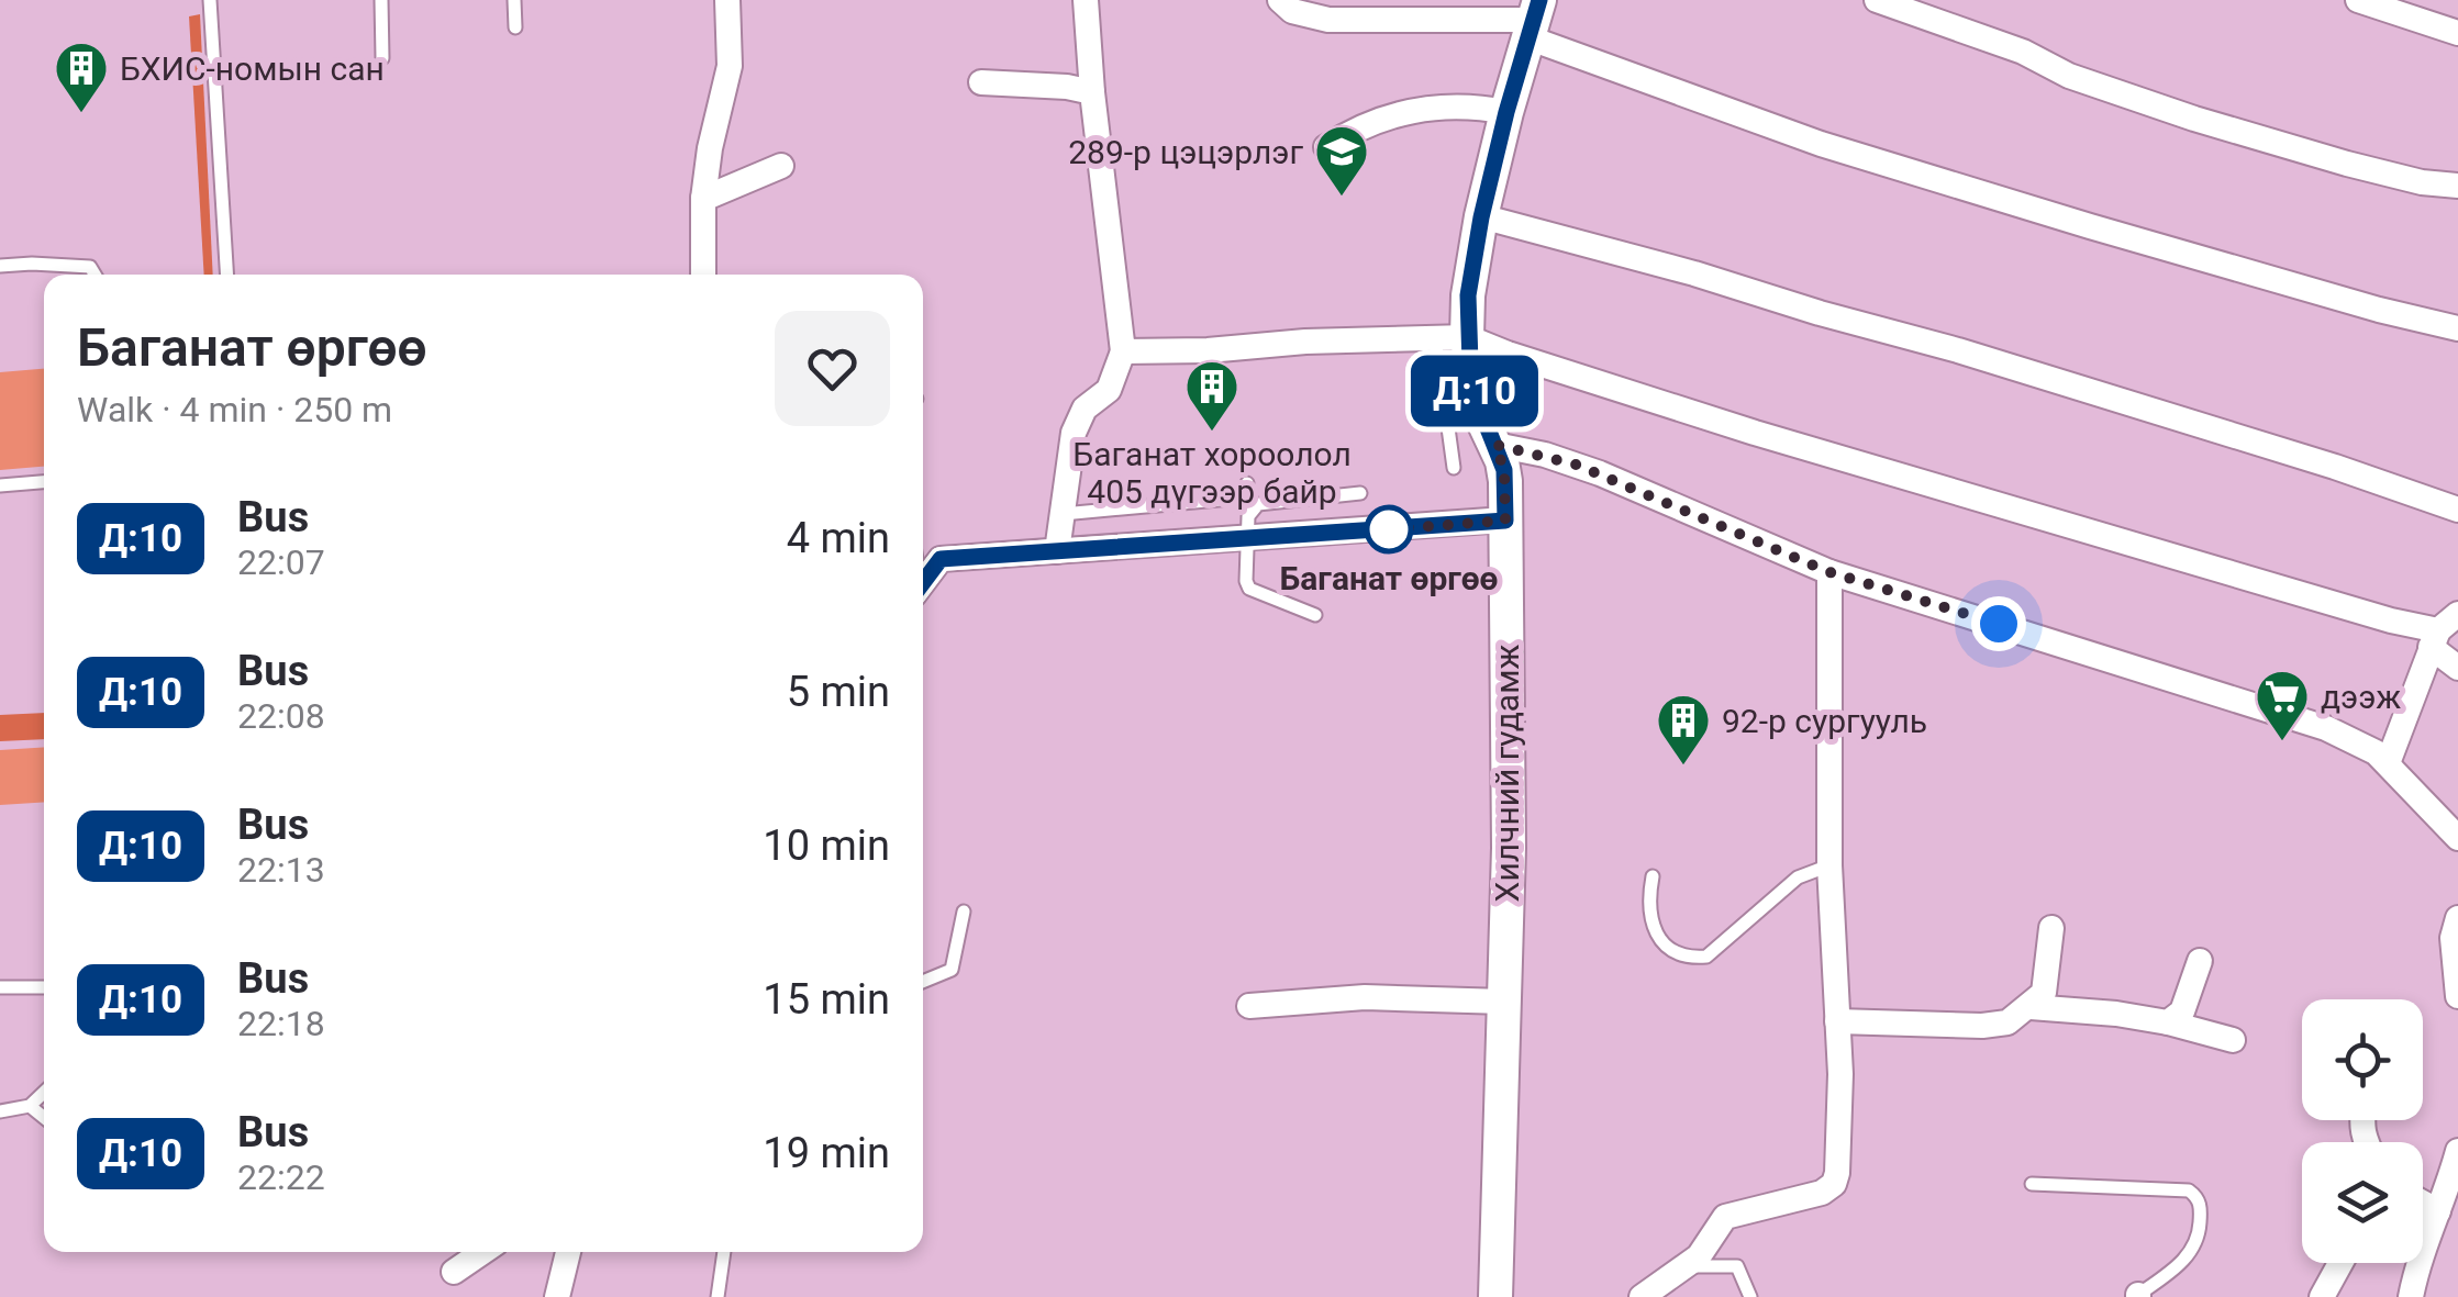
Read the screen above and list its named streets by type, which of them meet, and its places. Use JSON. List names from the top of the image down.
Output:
{
  "streets": {
    "main road": ["Хилчний гудамж"]
  },
  "places": {
    "building": ["БХИС-номын сан", "Баганат хороолол 405 дүгээр байр", "92-р сургууль"],
    "school or university": ["289-р цэцэрлэг"],
    "other": ["Баганат өргөө"],
    "supermarket": ["дээж"]
  },
  "lines": ["bus line Д:10"],
  "page": {
    "on_map": "Д:10",
    "heading": ["Баганат өргөө", "Walk · 4 min · 250 m"],
    "list": [
      {
        "mark": "Д:10",
        "name": "Bus",
        "note": "22:07",
        "value": "4 min"
      },
      {
        "mark": "Д:10",
        "name": "Bus",
        "note": "22:08",
        "value": "5 min"
      },
      {
        "mark": "Д:10",
        "name": "Bus",
        "note": "22:13",
        "value": "10 min"
      },
      {
        "mark": "Д:10",
        "name": "Bus",
        "note": "22:18",
        "value": "15 min"
      },
      {
        "mark": "Д:10",
        "name": "Bus",
        "note": "22:22",
        "value": "19 min"
      }
    ]
  }
}
